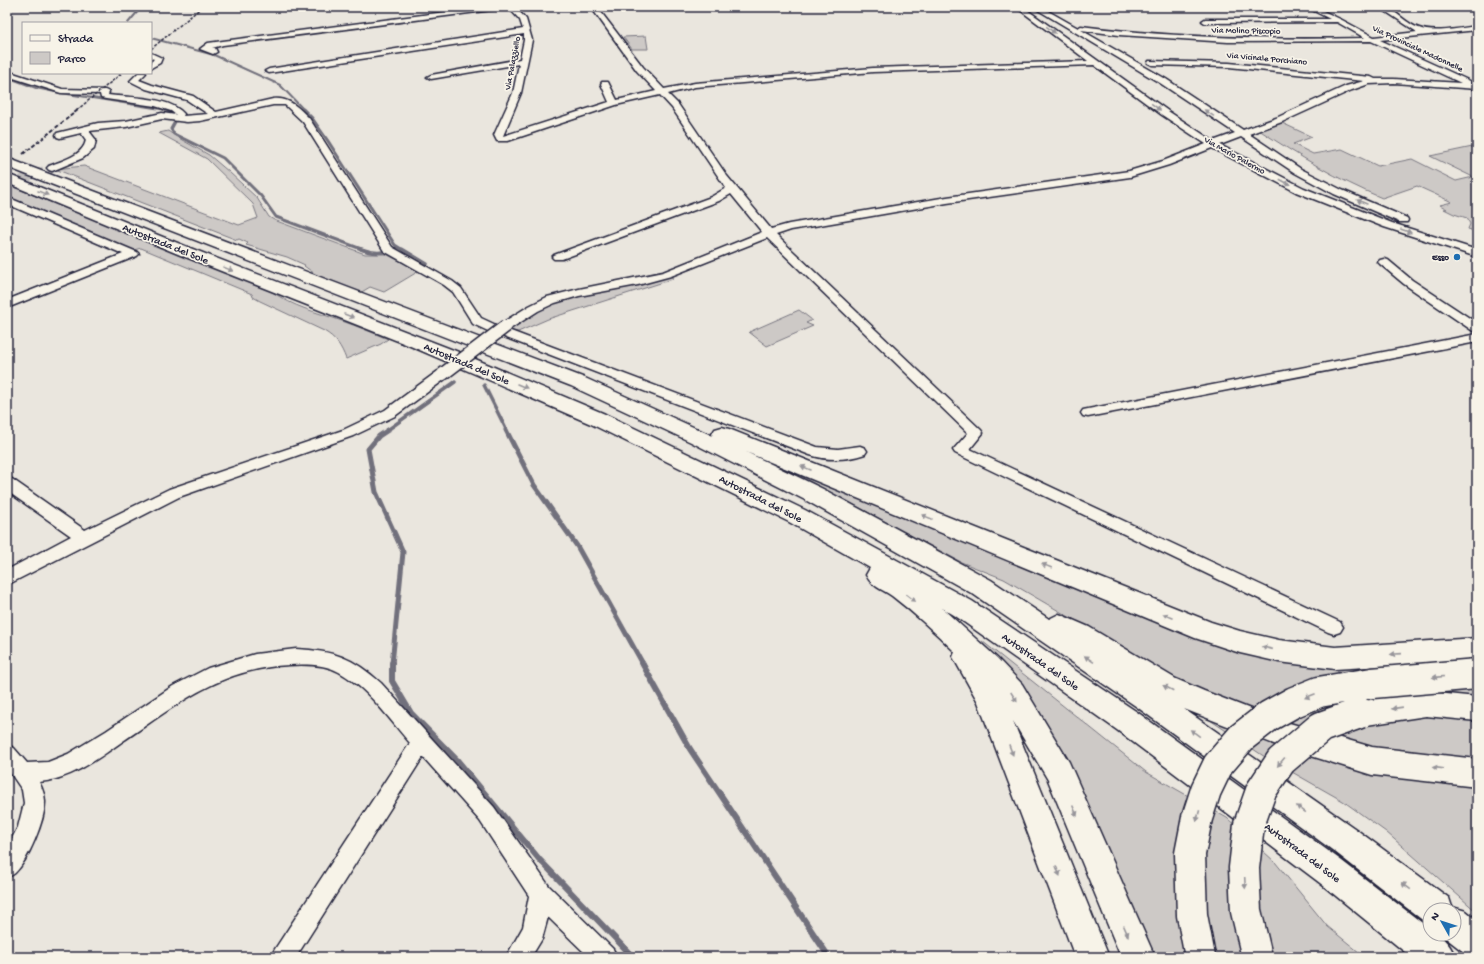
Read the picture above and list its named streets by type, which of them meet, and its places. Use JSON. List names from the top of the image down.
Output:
{
  "streets": {
    "highway": ["Autostrada del Sole"],
    "street": [
      "Via Molino Piscopio",
      "Via Provinciale Madonnelle",
      "Via Vicinale Porchiano",
      "Via Palazziello",
      "Via Mario Palermo"
    ]
  },
  "crossings": [
    ["Via Molino Piscopio", "Via Provinciale Madonnelle"],
    ["Via Molino Piscopio", "Via Mario Palermo"]
  ],
  "places": ["Esso"],
  "legend": ["Strada", "Parco"],
  "north": "top left"
}
